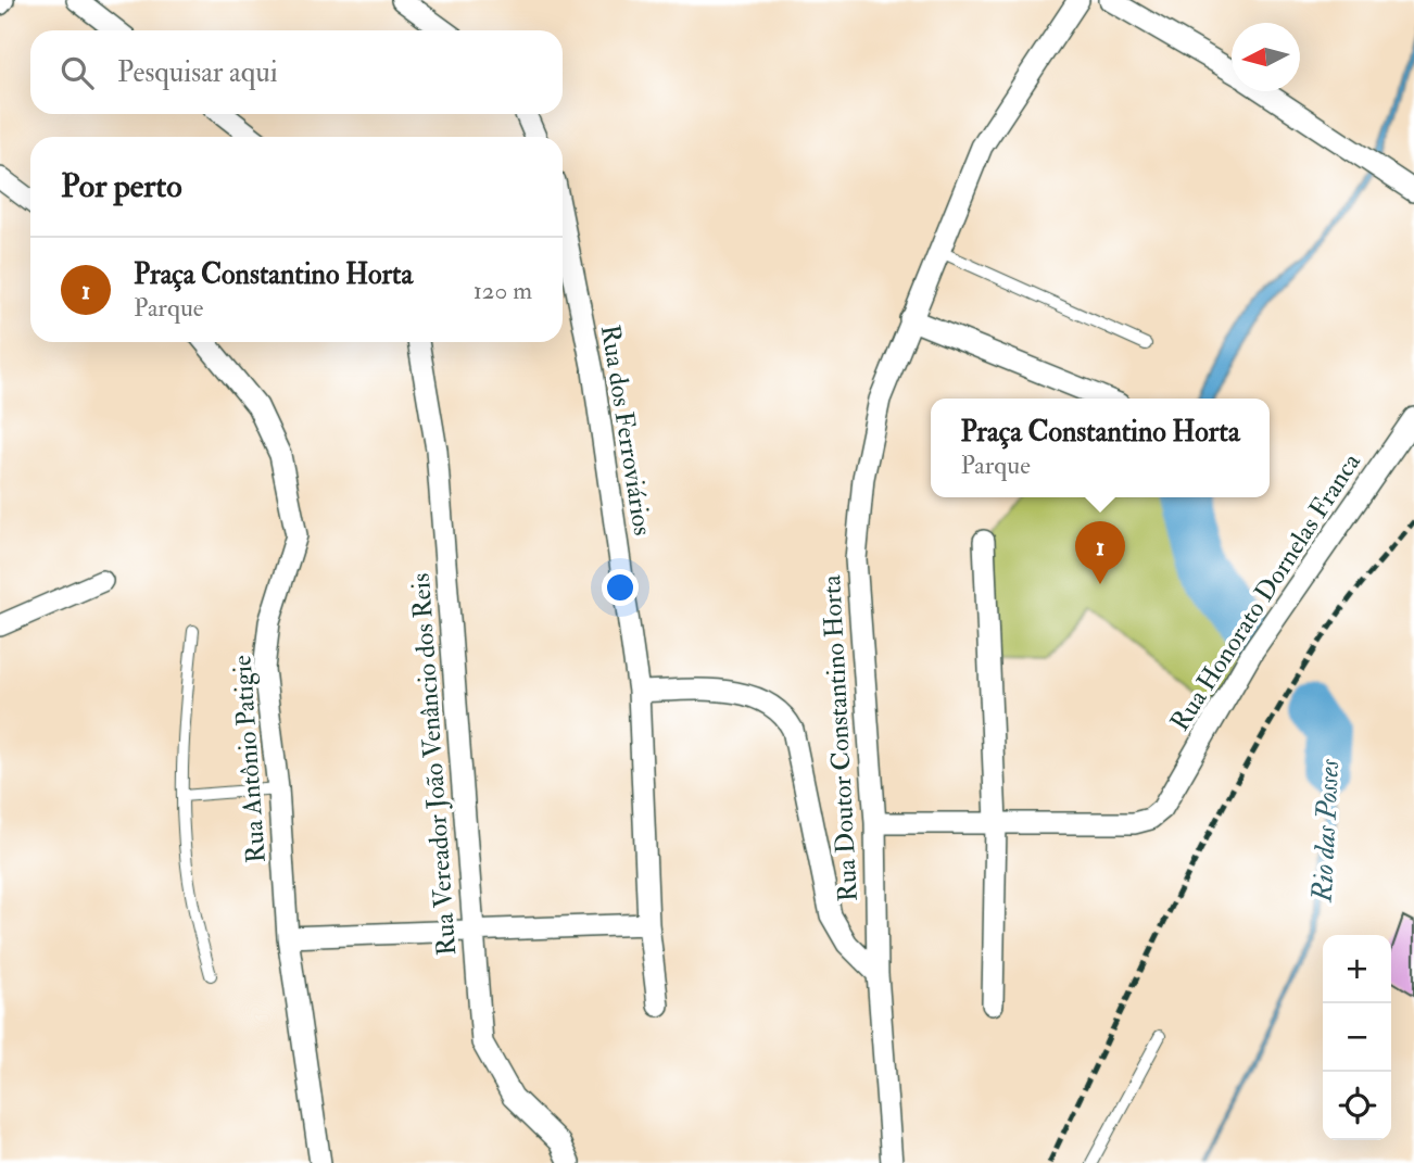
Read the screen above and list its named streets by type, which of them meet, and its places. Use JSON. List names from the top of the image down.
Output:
{
  "streets": {
    "street": [
      "Rua dos Ferroviários",
      "Rua Honorato Dornelas Franca",
      "Rua Doutor Constantino Horta",
      "Rua Antônio Patigie",
      "Rua Vereador João Venâncio dos Reis"
    ]
  },
  "crossings": [
    ["Rua Honorato Dornelas Franca", "Rua Doutor Constantino Horta"]
  ],
  "water": ["Rio das Posses"],
  "north": "left",
  "page": {
    "search": "Pesquisar aqui",
    "heading": "Por perto",
    "list": [
      {
        "mark": "1",
        "name": "Praça Constantino Horta",
        "note": "Parque",
        "value": "120 m"
      }
    ],
    "popup": ["Praça Constantino Horta", "Parque"],
    "pins": "1",
    "map_buttons": ["+", "−"]
  }
}
